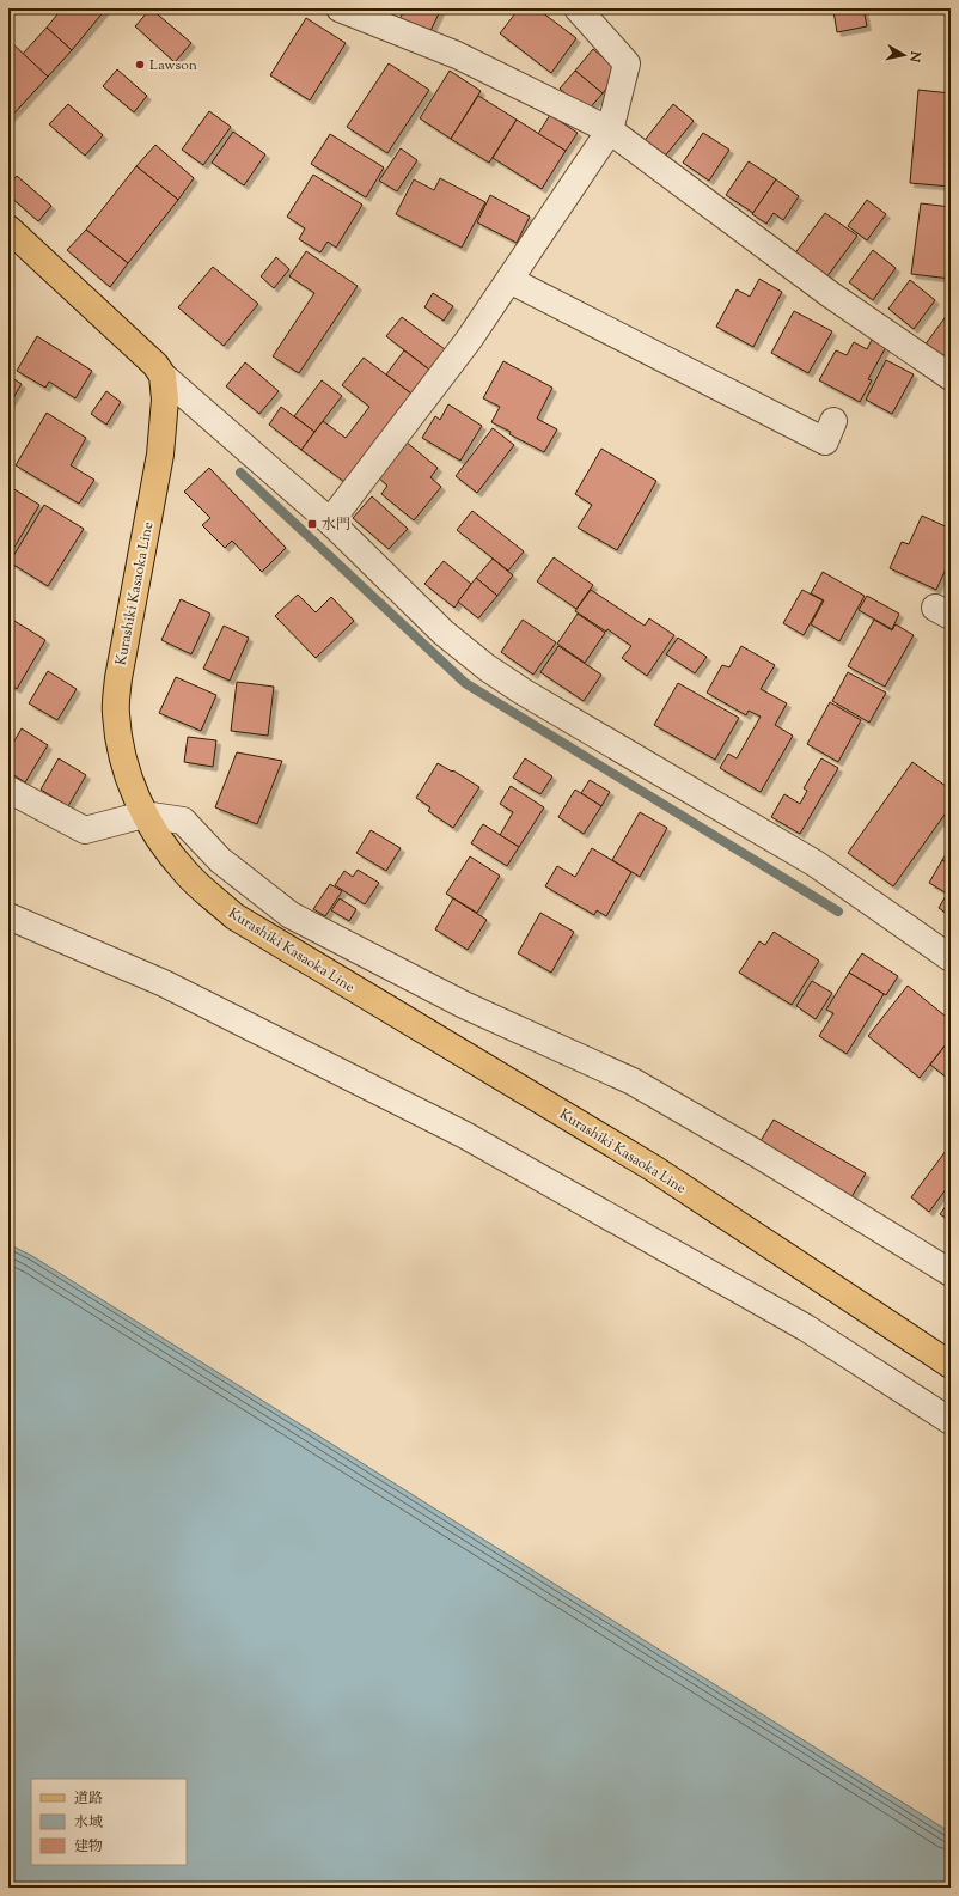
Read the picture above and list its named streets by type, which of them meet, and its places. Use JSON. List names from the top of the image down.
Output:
{
  "streets": {
    "main road": ["Kurashiki Kasaoka Line"]
  },
  "places": {
    "other": ["Lawson"],
    "transit": ["水門"]
  },
  "legend": ["道路", "水域", "建物"],
  "north": "right"
}
